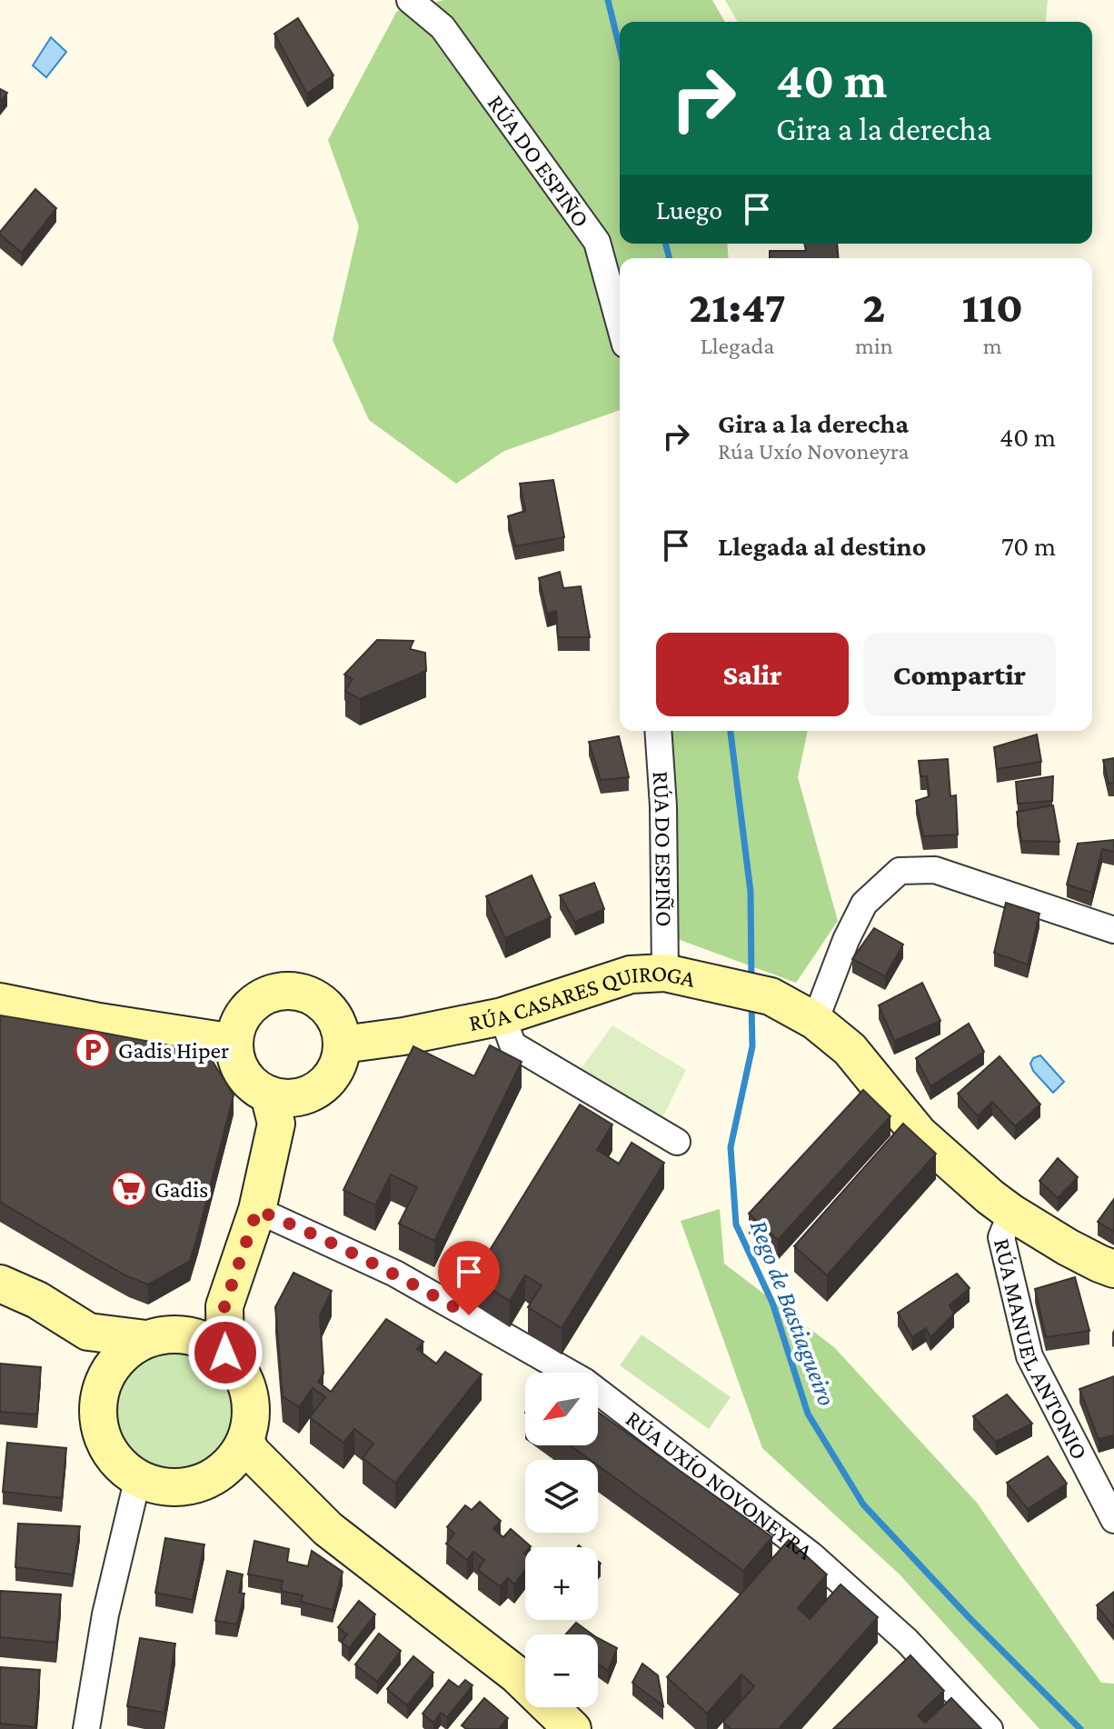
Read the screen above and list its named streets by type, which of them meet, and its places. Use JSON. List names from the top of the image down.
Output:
{
  "streets": {
    "street": [
      "RÚA DO ESPIÑO",
      "RÚA CASARES QUIROGA",
      "RÚA MANUEL ANTONIO",
      "RÚA UXÍO NOVONEYRA"
    ]
  },
  "crossings": [
    ["RÚA DO ESPIÑO", "RÚA CASARES QUIROGA"],
    ["RÚA CASARES QUIROGA", "RÚA MANUEL ANTONIO"]
  ],
  "water": ["Rego de Bastiagueiro"],
  "places": {
    "parking": ["Gadis Hiper"],
    "supermarket": ["Gadis"]
  },
  "north": "bottom left",
  "page": {
    "turn": ["40 m", "Gira a la derecha"],
    "then": "Luego",
    "eta": [
      "21:47",
      "Llegada",
      "2",
      "min",
      "110",
      "m"
    ],
    "list": [
      {
        "name": "Gira a la derecha",
        "note": "Rúa Uxío Novoneyra",
        "value": "40 m"
      },
      {
        "name": "Llegada al destino",
        "value": "70 m"
      }
    ],
    "buttons": ["Salir", "Compartir"],
    "map_buttons": ["+", "−"]
  }
}
